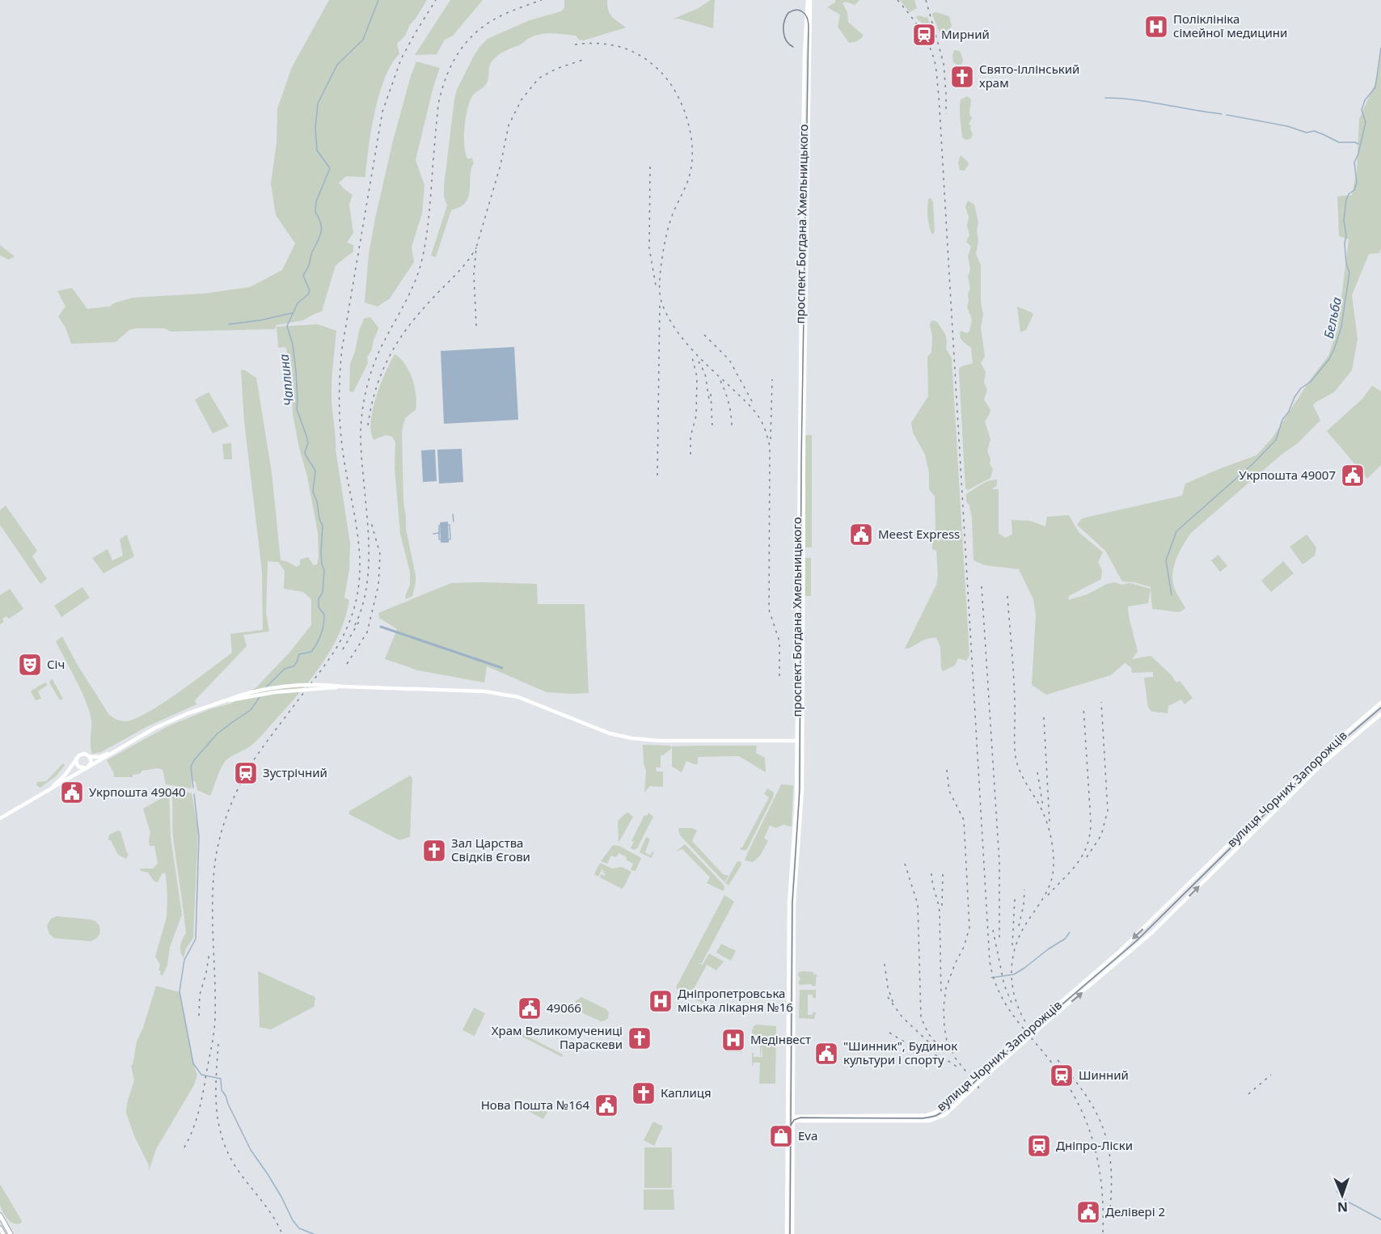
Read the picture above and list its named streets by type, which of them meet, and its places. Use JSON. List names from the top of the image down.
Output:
{
  "streets": {
    "main road": ["проспект Богдана Хмельницького", "вулиця Чорних Запорожців"]
  },
  "crossings": [
    ["проспект Богдана Хмельницького", "вулиця Чорних Запорожців"]
  ],
  "water": ["Бельба", "Чаплина"],
  "places": {
    "hospital": ["Поліклініка сімейної медицини", "Дніпропетровська міська лікарня №16", "Медінвест"],
    "station": [
      "Мирний",
      "Зустрічний",
      "Шинний",
      "Дніпро-Ліски"
    ],
    "church": [
      "Свято-Іллінський храм",
      "Зал Царства Свідків Єгови",
      "Храм Великомучениці Параскеви",
      "Каплиця"
    ],
    "public building": [
      "Укрпошта 49007",
      "Meest Express",
      "Укрпошта 49040",
      "49066",
      "\"Шинник\", Будинок культури і спорту",
      "Нова Пошта №164",
      "Делівері 2"
    ],
    "theatre": ["Січ"],
    "shop": ["Eva"]
  },
  "north": "bottom"
}
